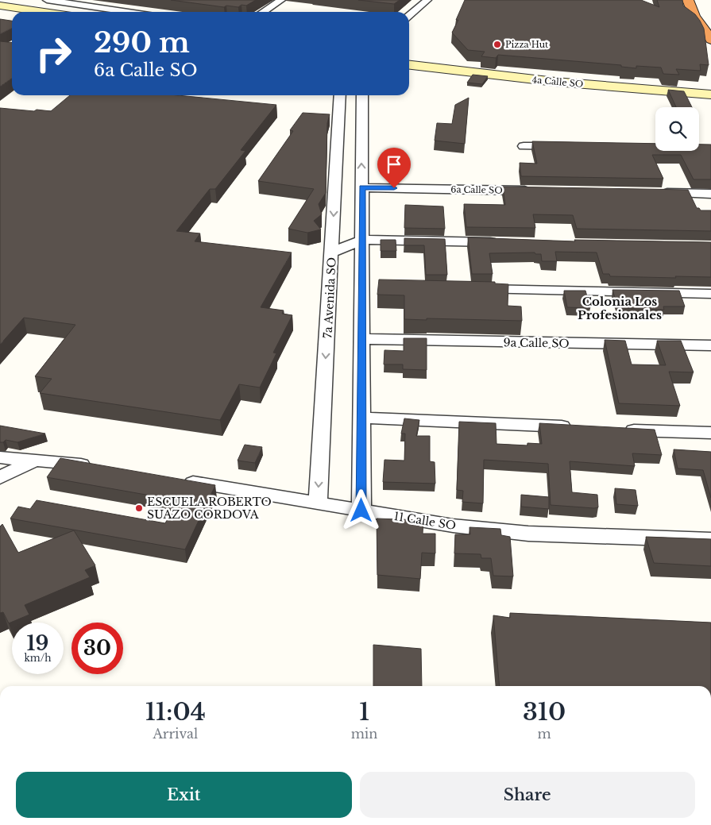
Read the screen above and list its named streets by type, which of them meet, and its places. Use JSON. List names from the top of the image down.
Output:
{
  "streets": {
    "street": [
      "4a Calle SO",
      "6a Calle SO",
      "7a Avenida SO",
      "9a Calle SO",
      "11 Calle SO"
    ]
  },
  "crossings": [
    ["6a Calle SO", "7a Avenida SO"],
    ["7a Avenida SO", "9a Calle SO"],
    ["7a Avenida SO", "11 Calle SO"]
  ],
  "districts": ["Colonia Los Profesionales"],
  "places": ["Pizza Hut", "ESCUELA ROBERTO SUAZO CORDOVA"],
  "page": {
    "turn": ["290 m", "6a Calle SO"],
    "speed": "19 km/h",
    "limit": "30",
    "eta": [
      "11:04",
      "Arrival",
      "1",
      "min",
      "310",
      "m"
    ],
    "buttons": ["Exit", "Share"]
  }
}
